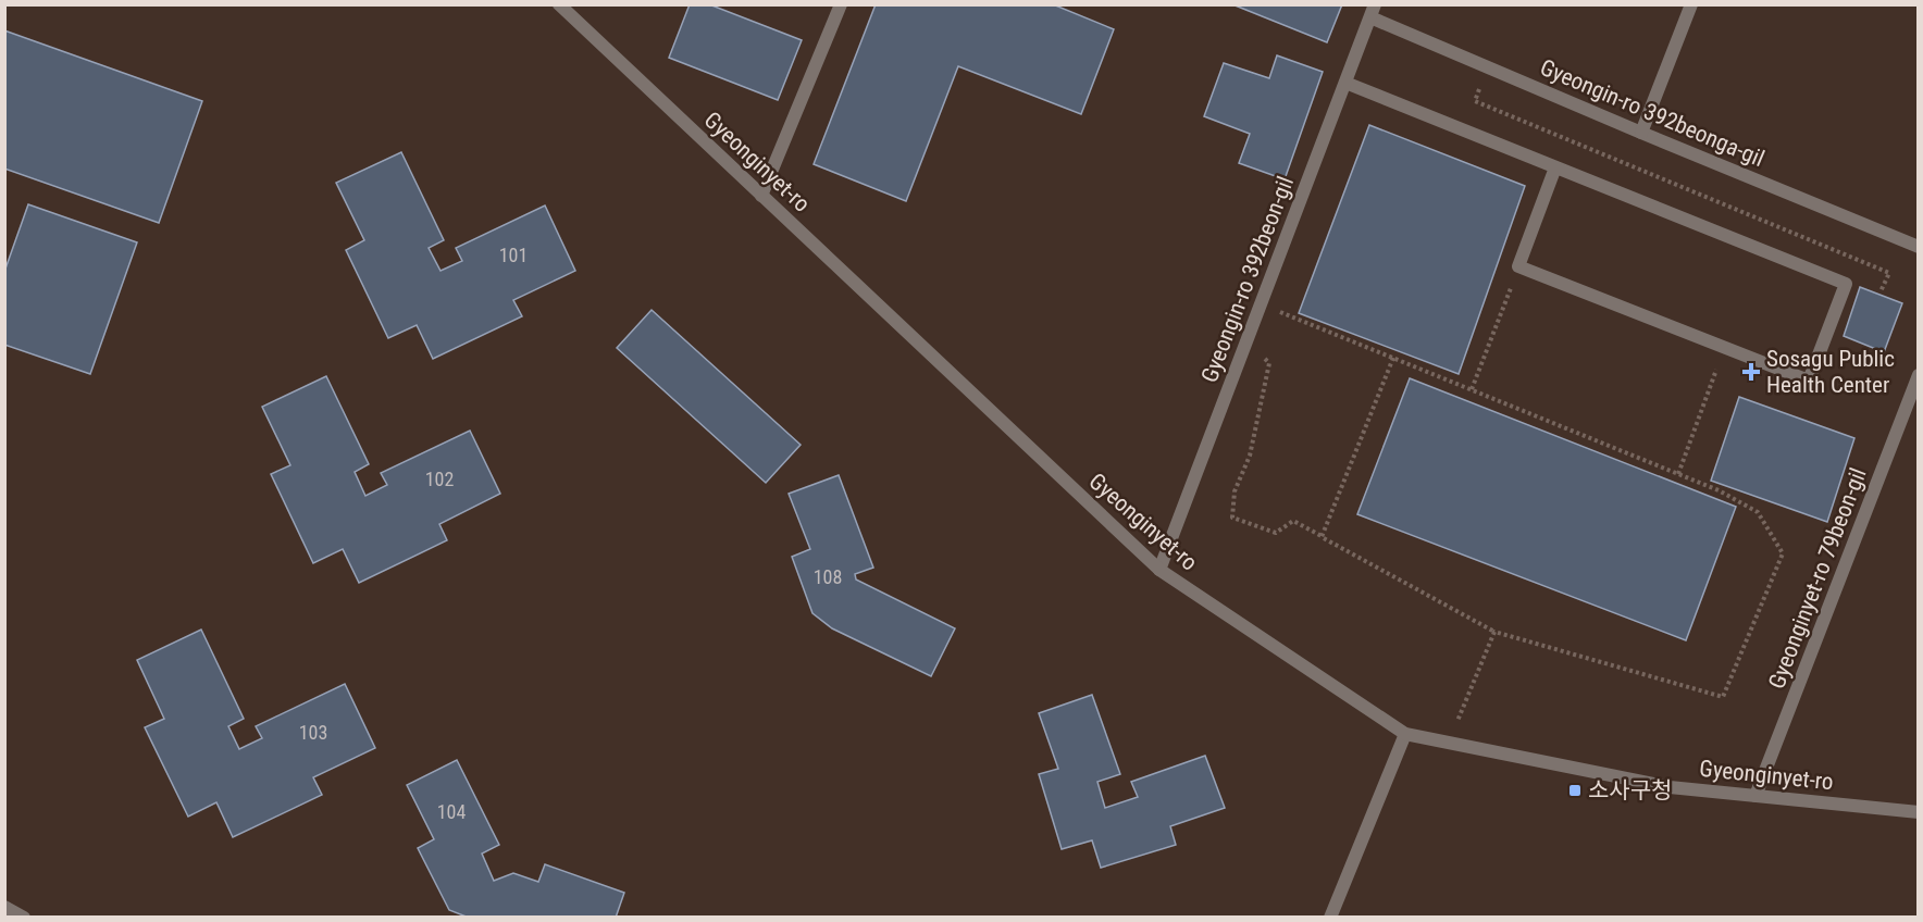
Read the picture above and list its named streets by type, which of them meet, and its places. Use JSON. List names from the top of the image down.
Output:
{
  "streets": {
    "street": [
      "Gyeongin-ro 392beonga-gil",
      "Gyeonginyet-ro",
      "Gyeongin-ro 392beon-gil",
      "Gyeonginyet-ro 79beon-gil"
    ]
  },
  "crossings": [
    ["Gyeongin-ro 392beonga-gil", "Gyeongin-ro 392beon-gil"],
    ["Gyeonginyet-ro", "Gyeongin-ro 392beon-gil"],
    ["Gyeonginyet-ro", "Gyeonginyet-ro 79beon-gil"]
  ],
  "places": {
    "health": ["Sosagu Public Health Center"],
    "transit": ["소사구청"]
  },
  "house_numbers": [
    "101",
    "102",
    "108",
    "103",
    "104"
  ]
}
